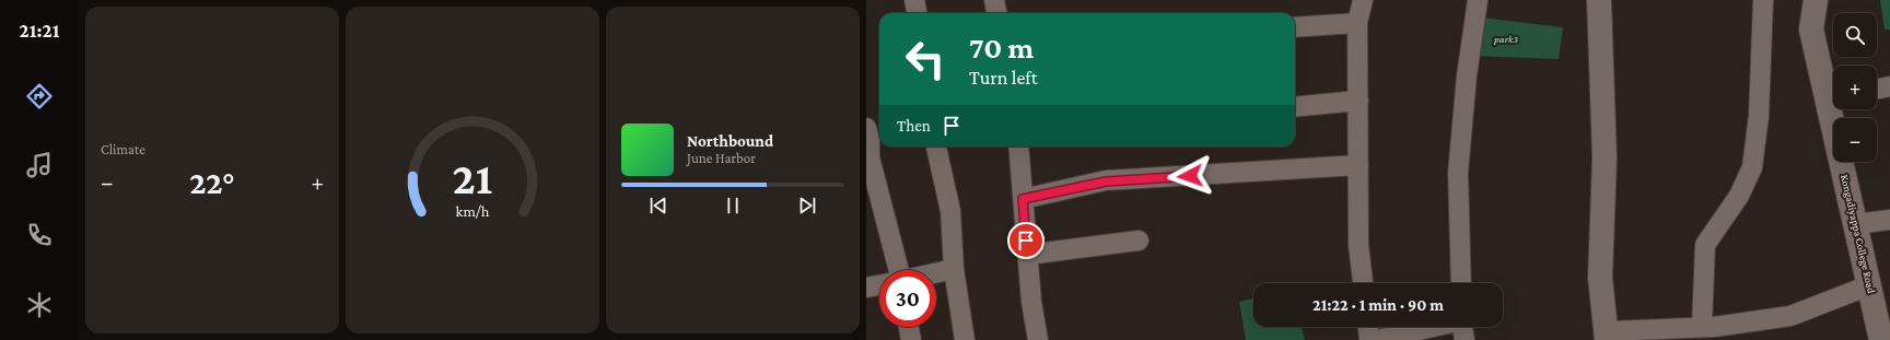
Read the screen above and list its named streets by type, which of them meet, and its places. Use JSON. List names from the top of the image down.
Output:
{
  "streets": {
    "street": ["Kongadiyappa College Road"]
  },
  "parks": ["park3"],
  "page": {
    "tabs": "21:21",
    "tile": "Climate",
    "map_buttons": ["+", "−"],
    "turn": ["70 m", "Turn left"],
    "then": "Then",
    "song": ["Northbound", "June Harbor"],
    "heat": ["−", "22°", "+"],
    "limit": "30",
    "trip": "21:22 · 1 min · 90 m",
    "gauge": ["21", "km/h"]
  }
}
